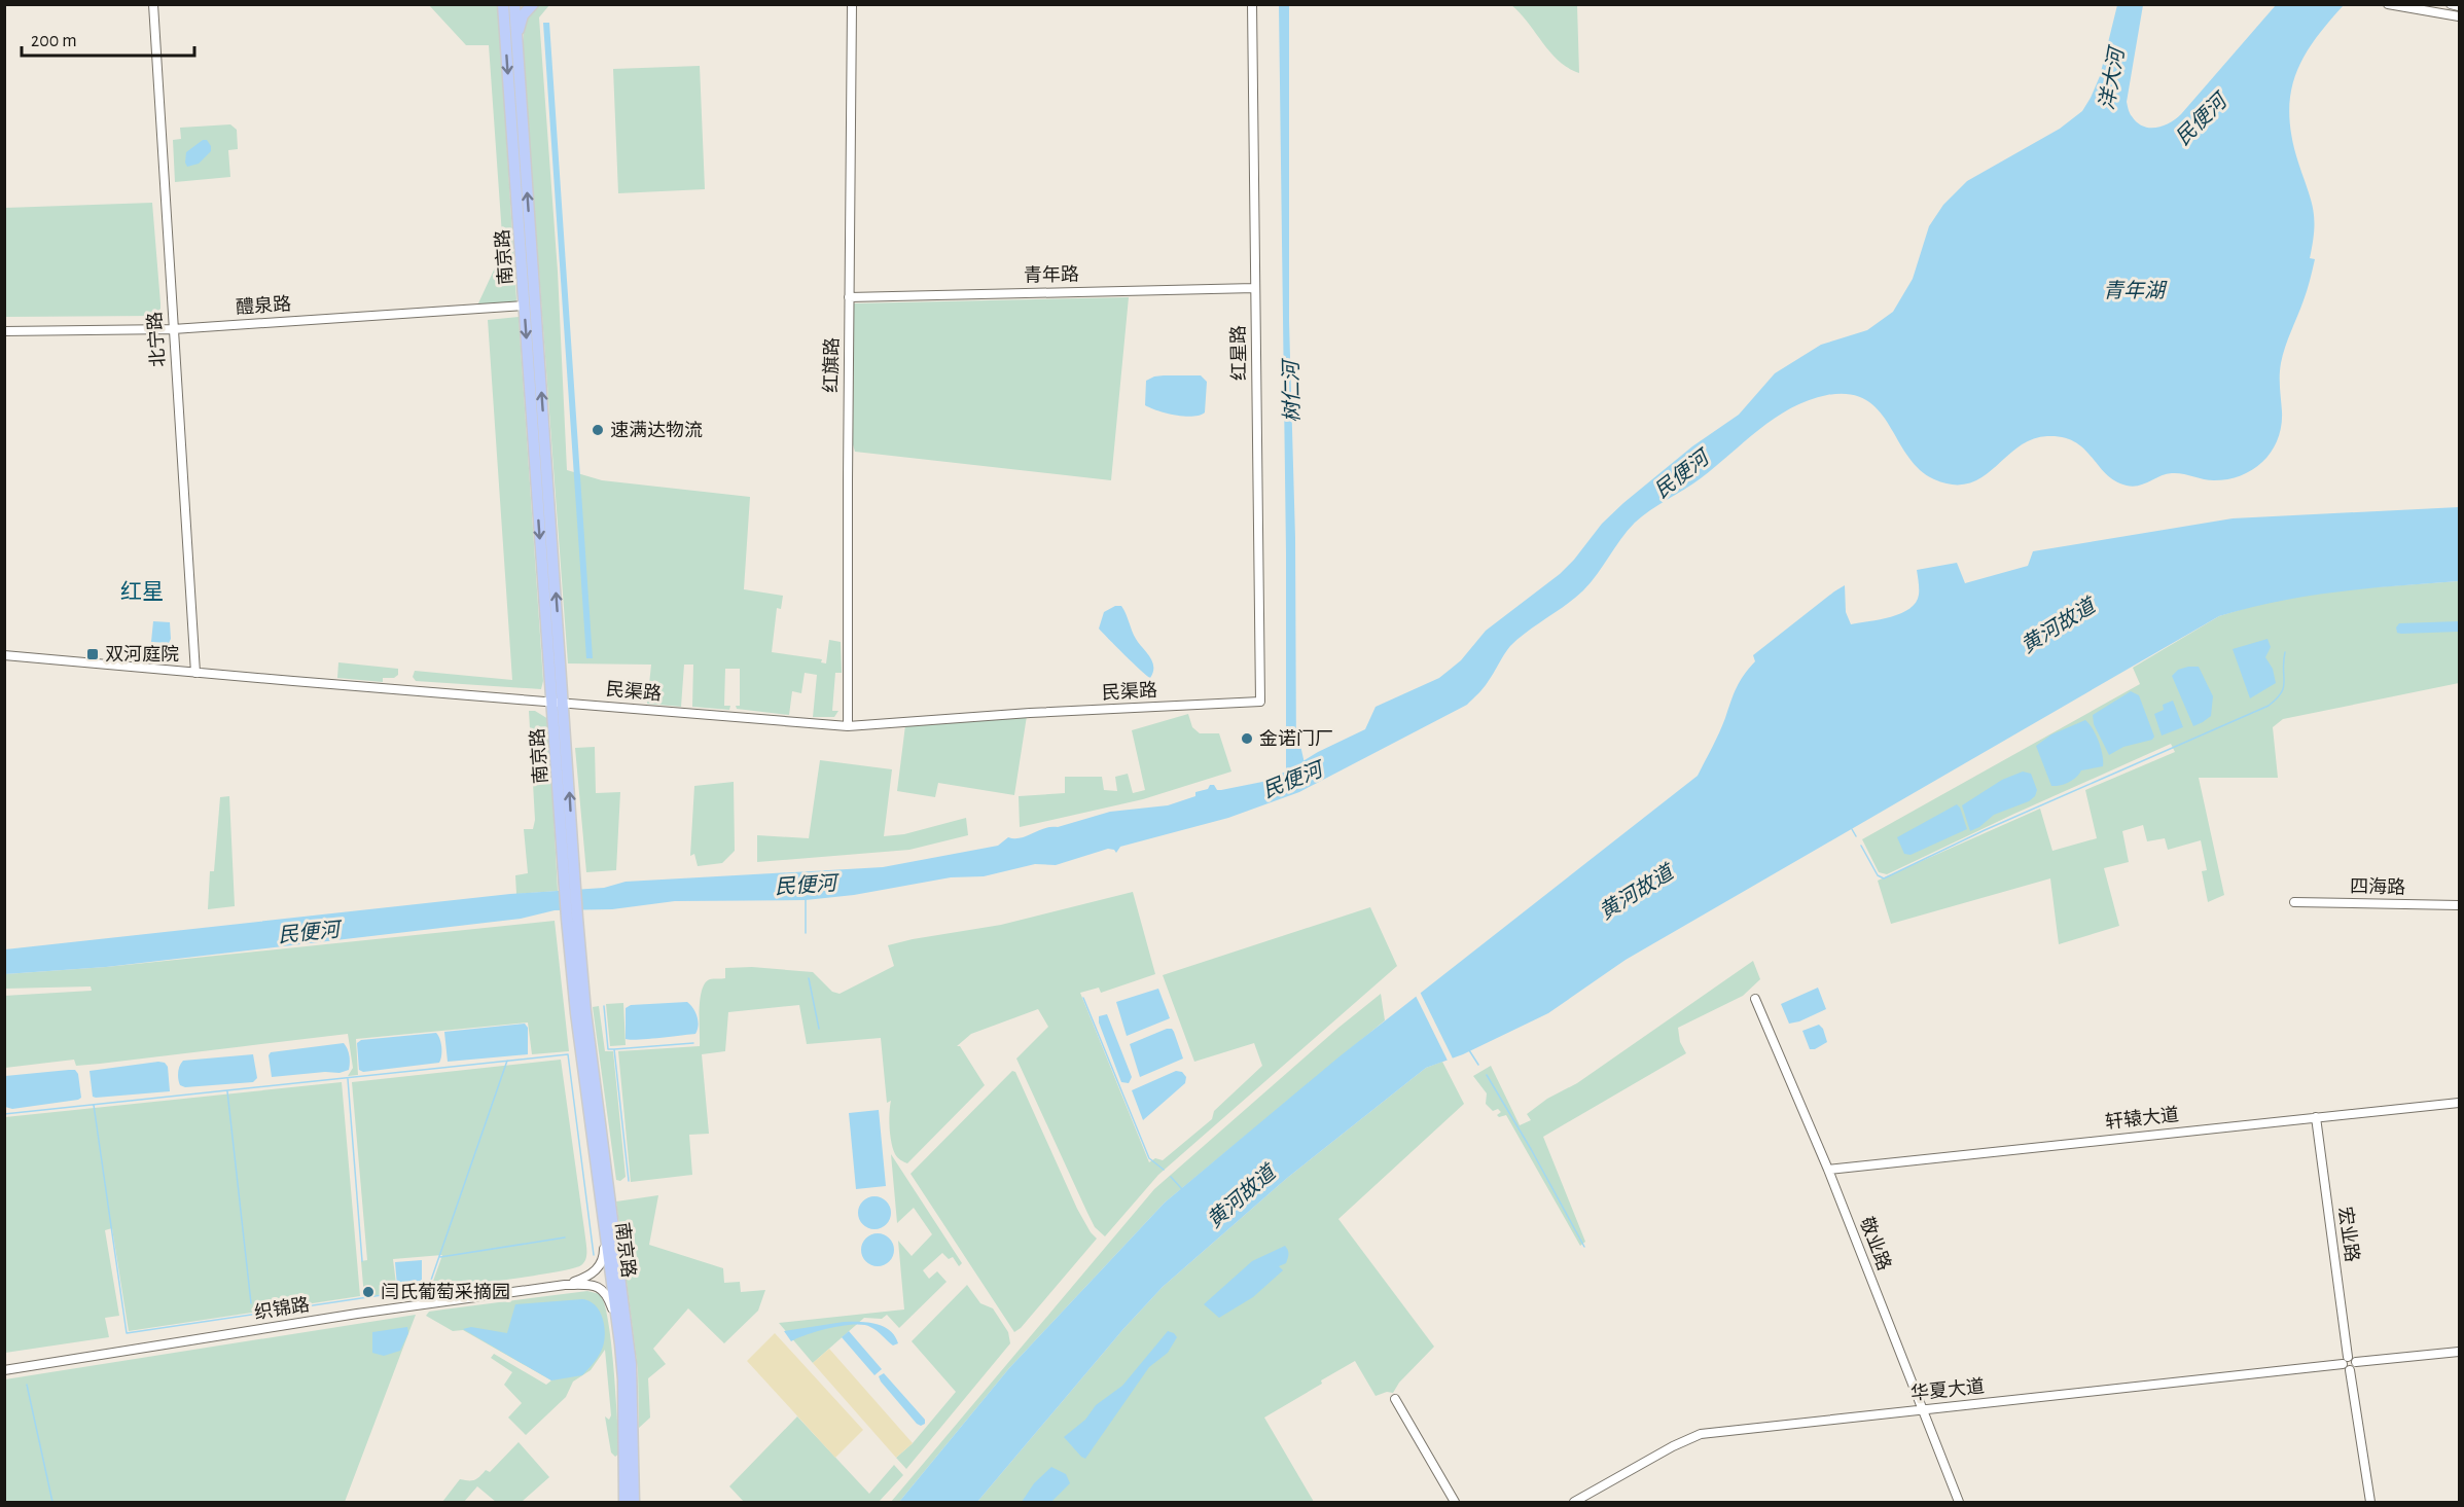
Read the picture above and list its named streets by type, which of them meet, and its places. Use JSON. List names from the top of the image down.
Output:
{
  "streets": {
    "main road": ["南京路"],
    "street": [
      "青年路",
      "醴泉路",
      "北宁路",
      "红星路",
      "红旗路",
      "民渠路",
      "四海路",
      "轩辕大道",
      "宏业路",
      "敬业路",
      "织锦路",
      "华夏大道"
    ]
  },
  "crossings": [
    ["南京路", "醴泉路"],
    ["南京路", "民渠路"],
    ["青年路", "红星路"],
    ["青年路", "红旗路"],
    ["醴泉路", "北宁路"],
    ["北宁路", "民渠路"],
    ["红星路", "民渠路"],
    ["红旗路", "民渠路"],
    ["轩辕大道", "宏业路"],
    ["轩辕大道", "敬业路"],
    ["宏业路", "华夏大道"],
    ["敬业路", "华夏大道"]
  ],
  "districts": ["红星"],
  "water": [
    "洋大河",
    "民便河",
    "青年湖",
    "树仁河",
    "黄河故道"
  ],
  "places": {
    "other": ["速满达物流", "金诺门厂", "闫氏葡萄采摘园"],
    "transit": ["双河庭院"]
  },
  "scale_bar": "200 m"
}
